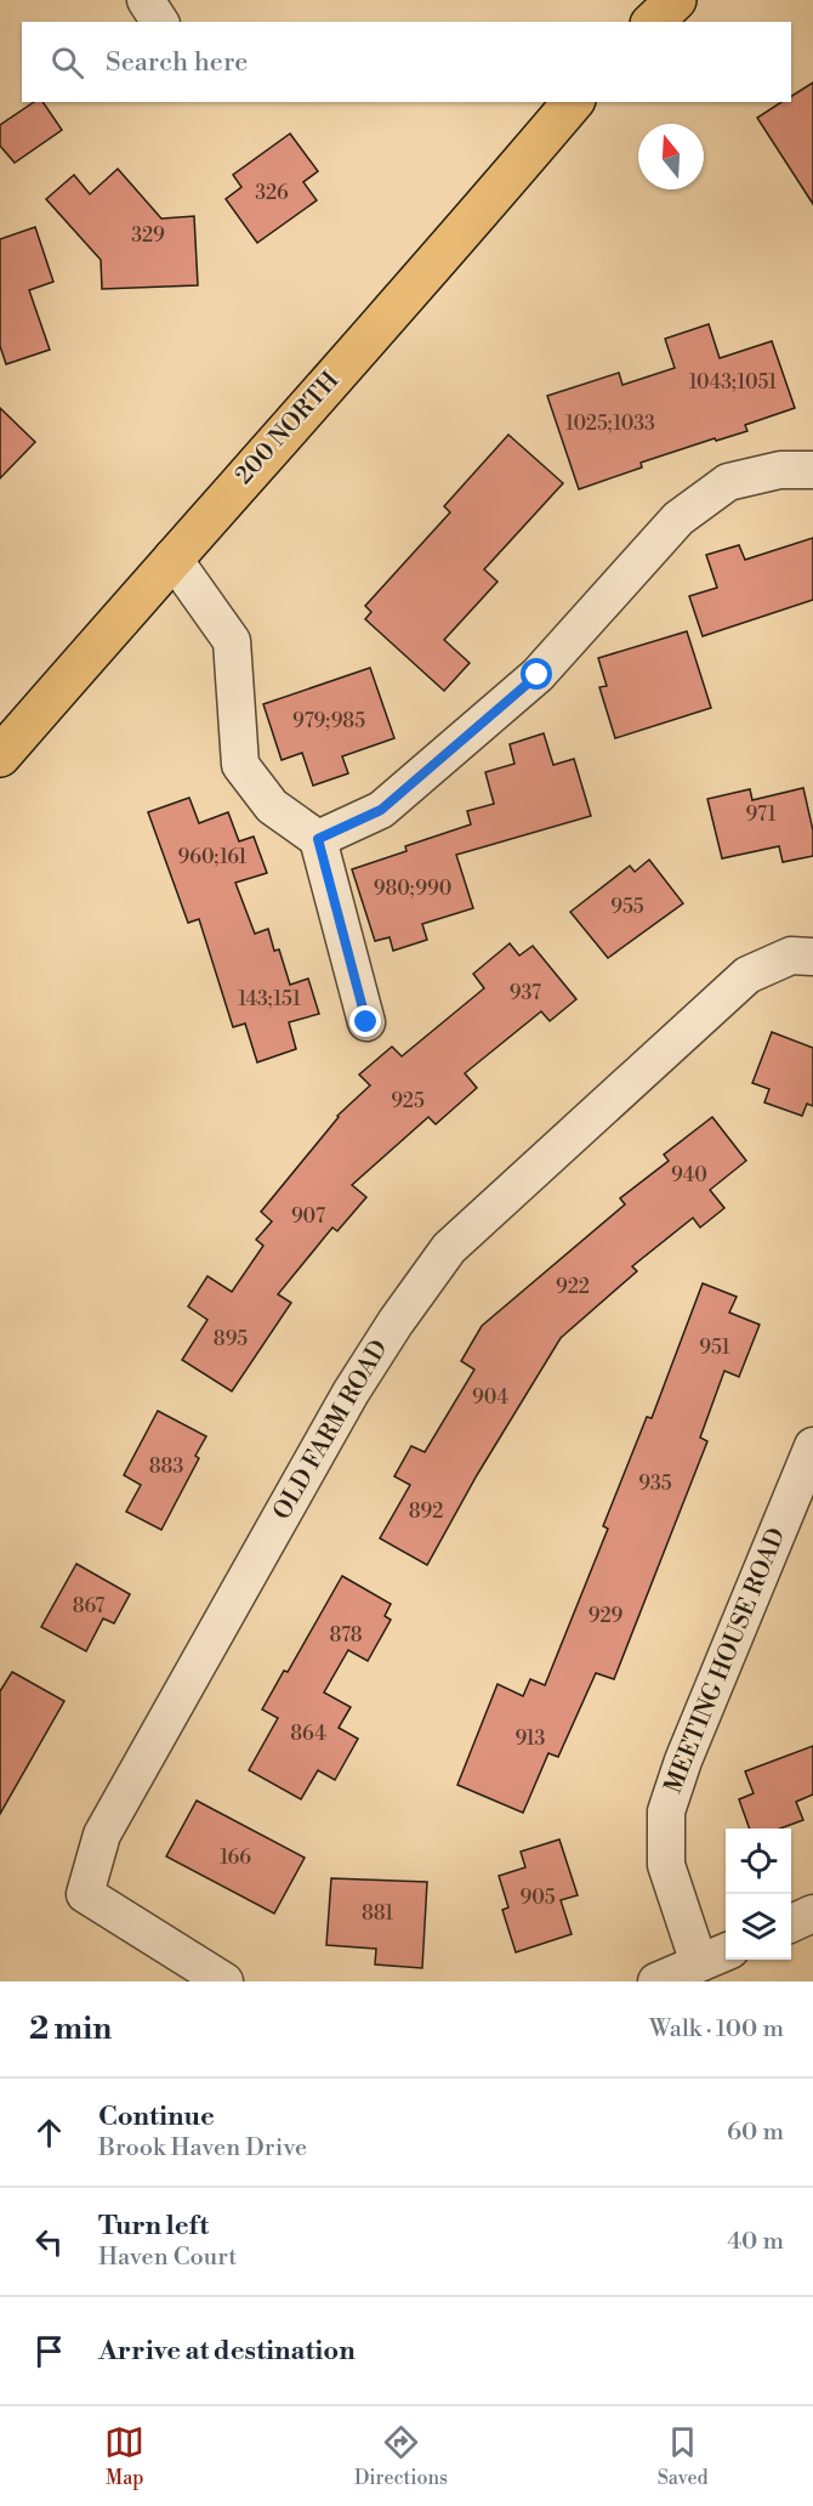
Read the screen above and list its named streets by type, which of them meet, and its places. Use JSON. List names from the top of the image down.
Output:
{
  "streets": {
    "main road": ["200 NORTH"],
    "street": ["OLD FARM ROAD", "MEETING HOUSE ROAD"]
  },
  "house_numbers": [
    "326",
    "329",
    "1043;1051",
    "1025;1033",
    "979;985",
    "971",
    "960;161",
    "980;990",
    "955",
    "937",
    "143;151",
    "925",
    "940",
    "907",
    "922",
    "895",
    "951",
    "904",
    "883",
    "935",
    "892",
    "867",
    "929",
    "878",
    "864",
    "913",
    "166",
    "905",
    "881"
  ],
  "north": "top",
  "page": {
    "search": "Search here",
    "heading": ["2 min", "Walk · 100 m"],
    "list": [
      ["Continue", "Brook Haven Drive", "60 m"],
      ["Turn left", "Haven Court", "40 m"],
      "Arrive at destination"
    ],
    "nav": ["Map", "Directions", "Saved"]
  }
}
